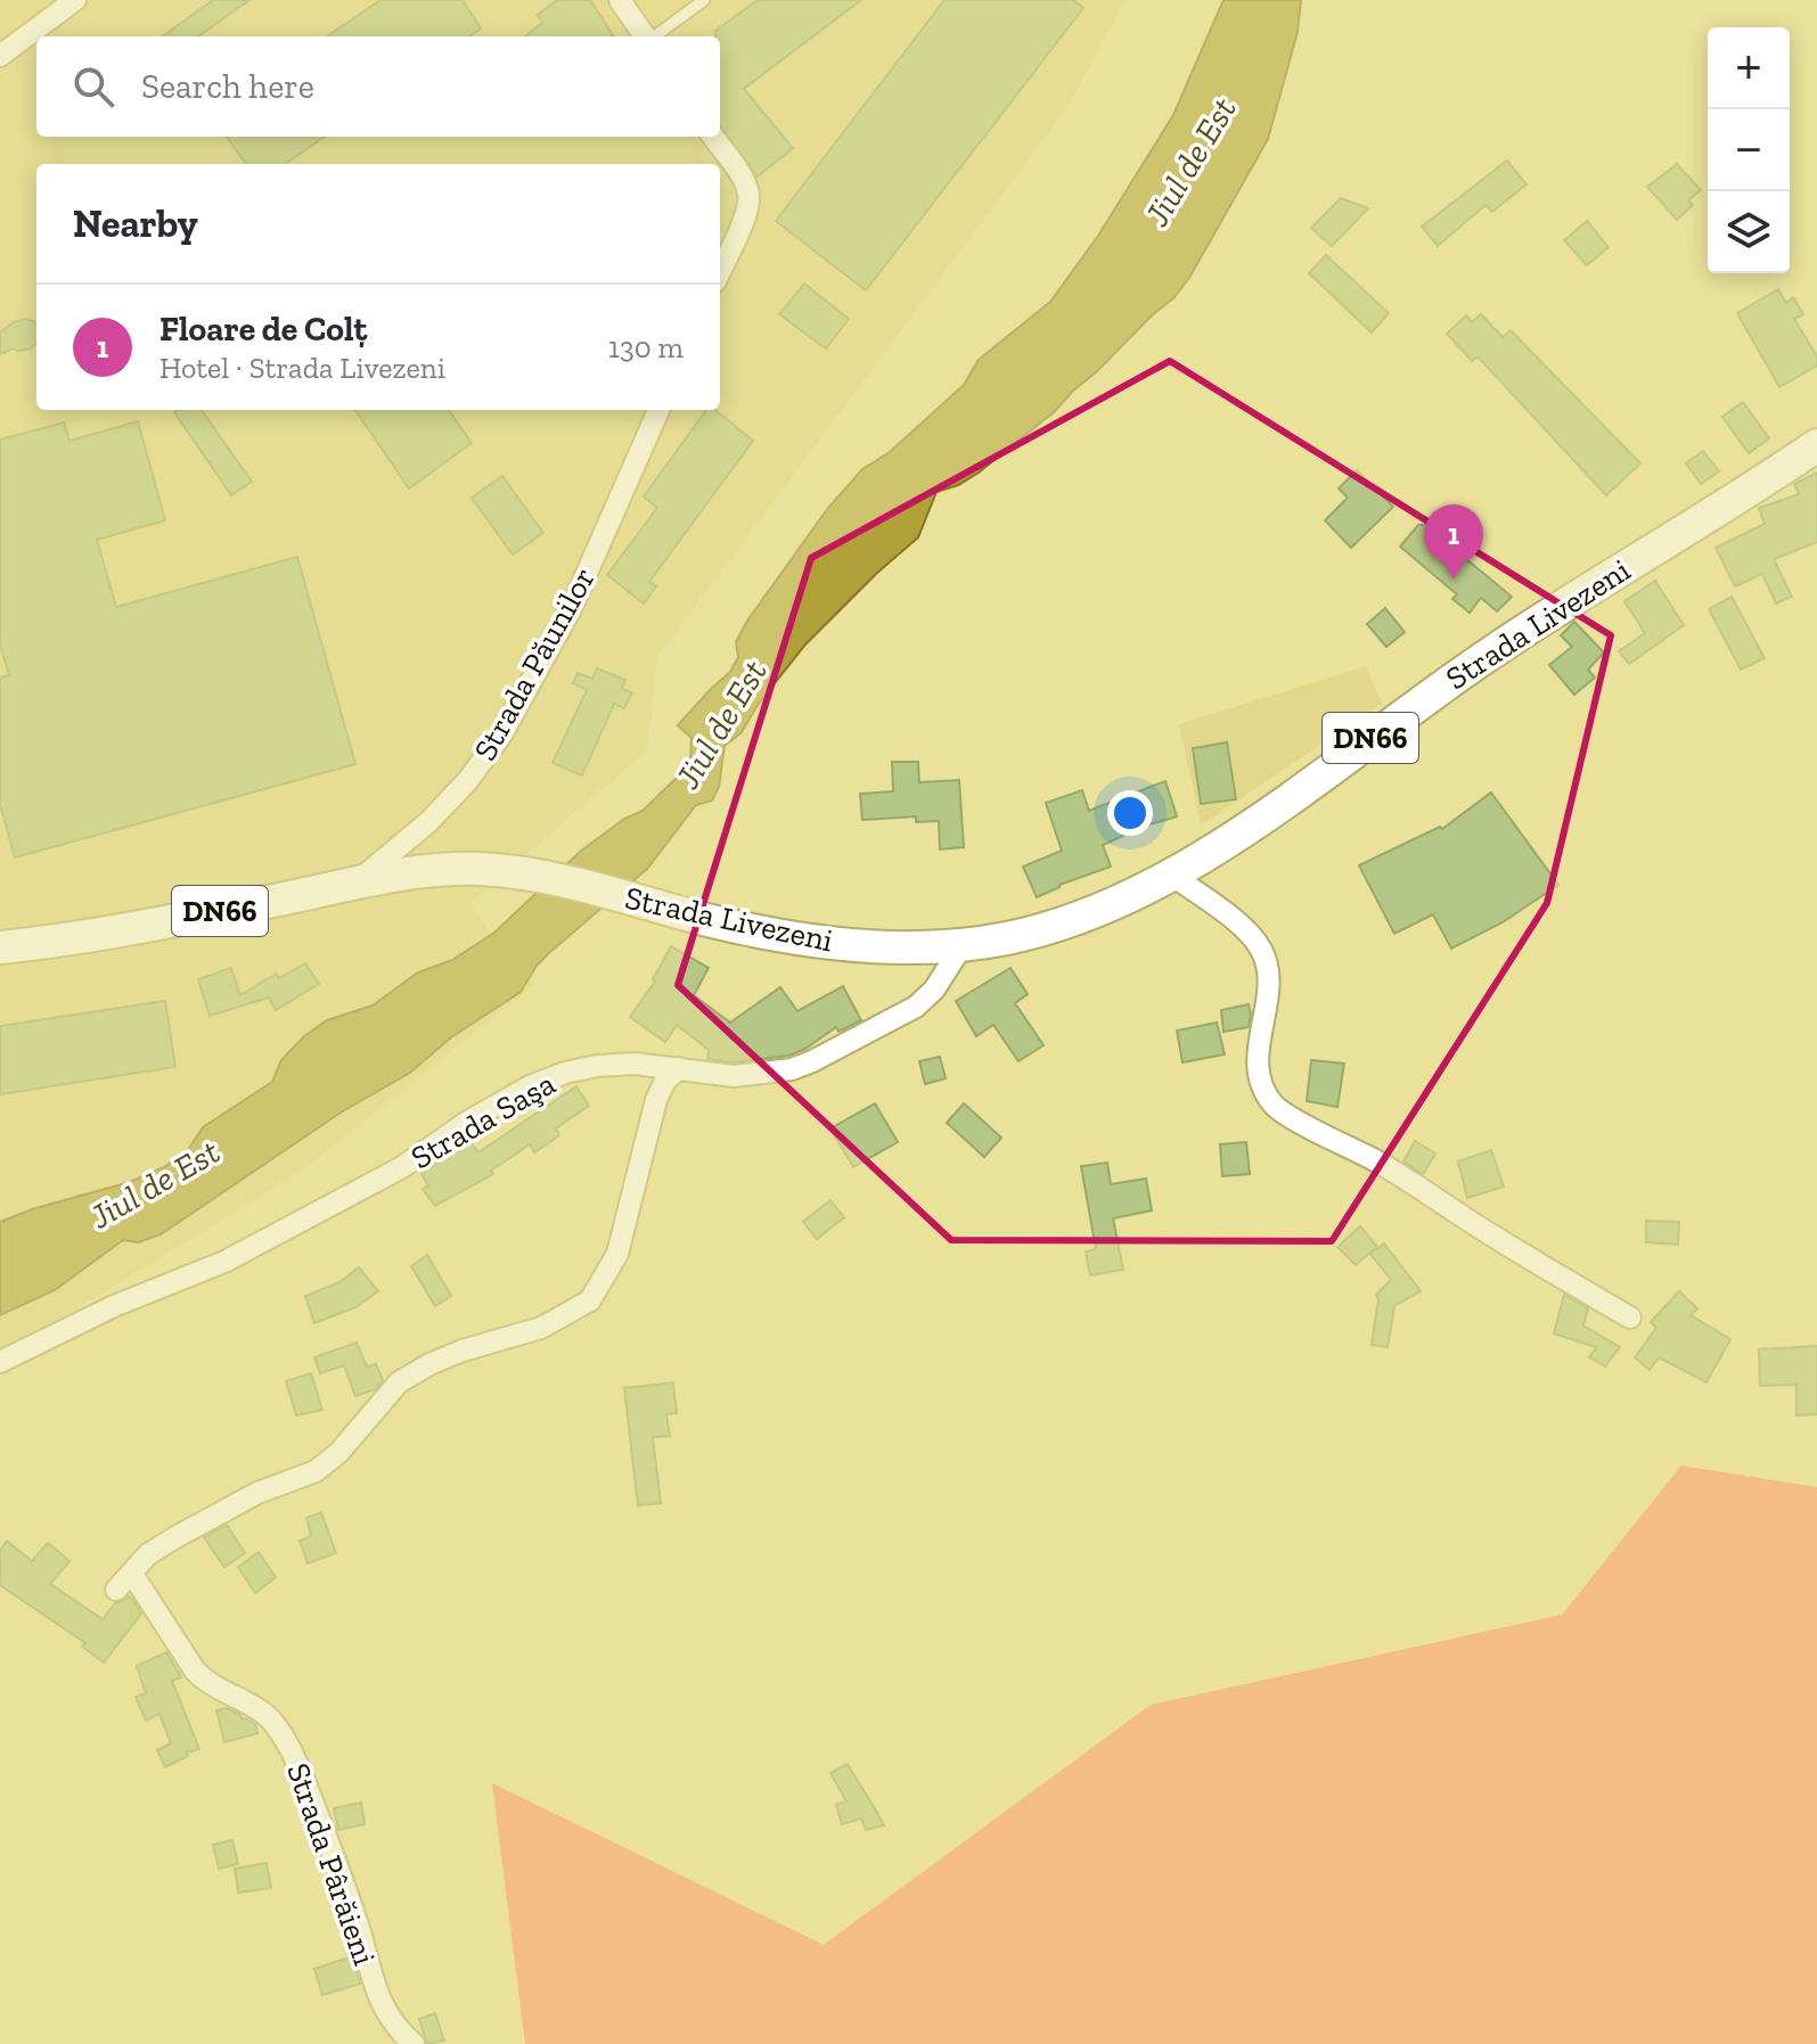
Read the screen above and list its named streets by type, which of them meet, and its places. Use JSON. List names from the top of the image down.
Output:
{
  "streets": {
    "main road": ["Strada Livezeni", "DN66"],
    "street": ["Strada Păunilor", "Strada Saşa", "Strada Pârăieni"]
  },
  "crossings": [
    ["Strada Livezeni", "Strada Păunilor"],
    ["Strada Livezeni", "Strada Saşa"]
  ],
  "water": ["Jiul de Est"],
  "page": {
    "map_buttons": ["+", "−"],
    "search": "Search here",
    "heading": "Nearby",
    "list": [
      {
        "mark": "1",
        "name": "Floare de Colț",
        "note": "Hotel · Strada Livezeni",
        "value": "130 m"
      }
    ],
    "pins": "1"
  }
}
